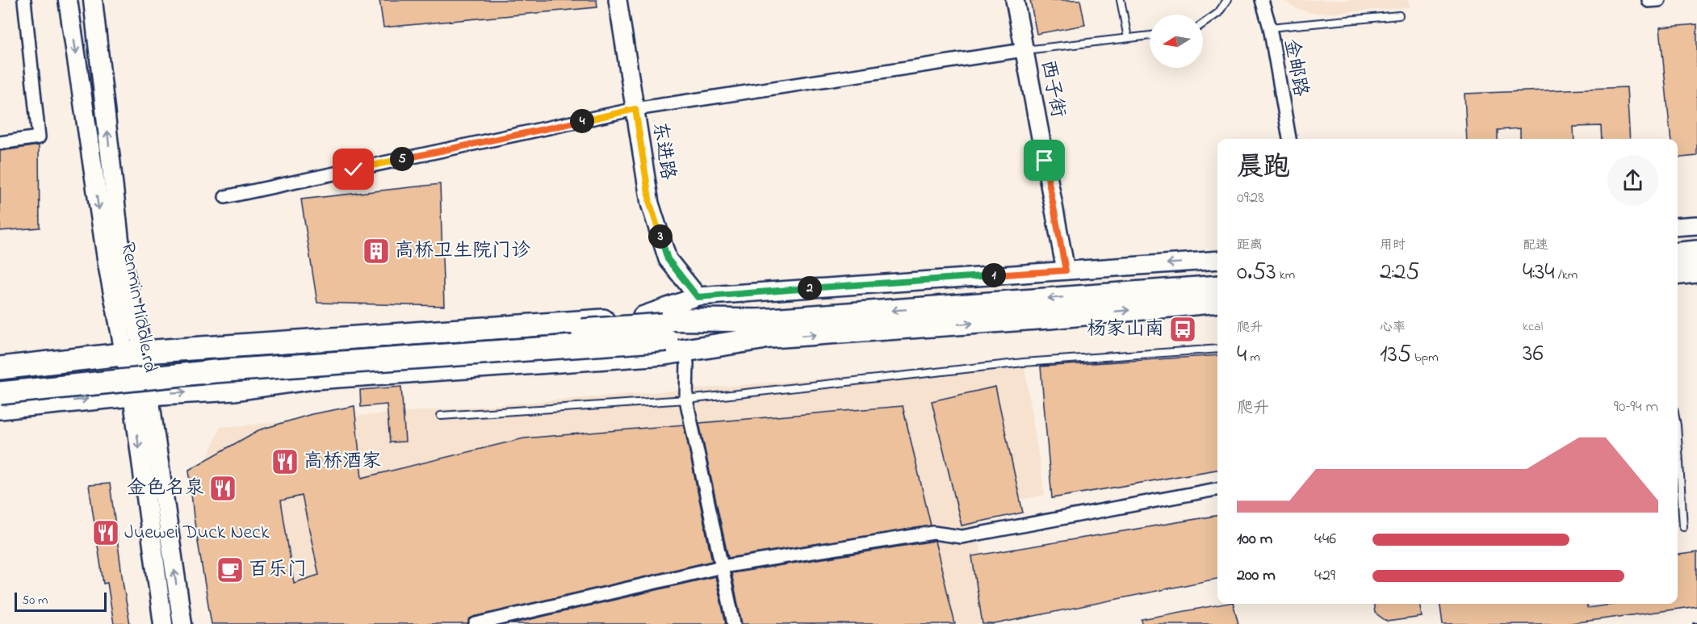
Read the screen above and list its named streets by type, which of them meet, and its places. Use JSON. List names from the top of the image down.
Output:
{
  "streets": {
    "main road": ["Renmin Middle.rd"],
    "street": ["金邮路", "西子街", "东进路"]
  },
  "places": {
    "building": ["高桥卫生院门诊"],
    "bus stop": ["杨家山南"],
    "restaurant": ["高桥酒家", "金色名泉", "Juewei Duck Neck"],
    "cafe": ["百乐门"]
  },
  "scale_bar": "50 m",
  "north": "left",
  "page": {
    "pins": [
      "4",
      "5",
      "3",
      "1",
      "2"
    ],
    "heading": ["晨跑", "09:28"],
    "stats": [
      ["距离", "0.53 km"],
      ["用时", "2:25"],
      ["配速", "4:34 /km"],
      ["爬升", "4 m"],
      ["心率", "135 bpm"],
      ["kcal", "36"]
    ],
    "chart": ["爬升", "90–94 m"],
    "list": [
      {
        "name": "100 m",
        "note": "4:46"
      },
      {
        "name": "200 m",
        "note": "4:29"
      }
    ],
    "scale": "50 m"
  }
}
